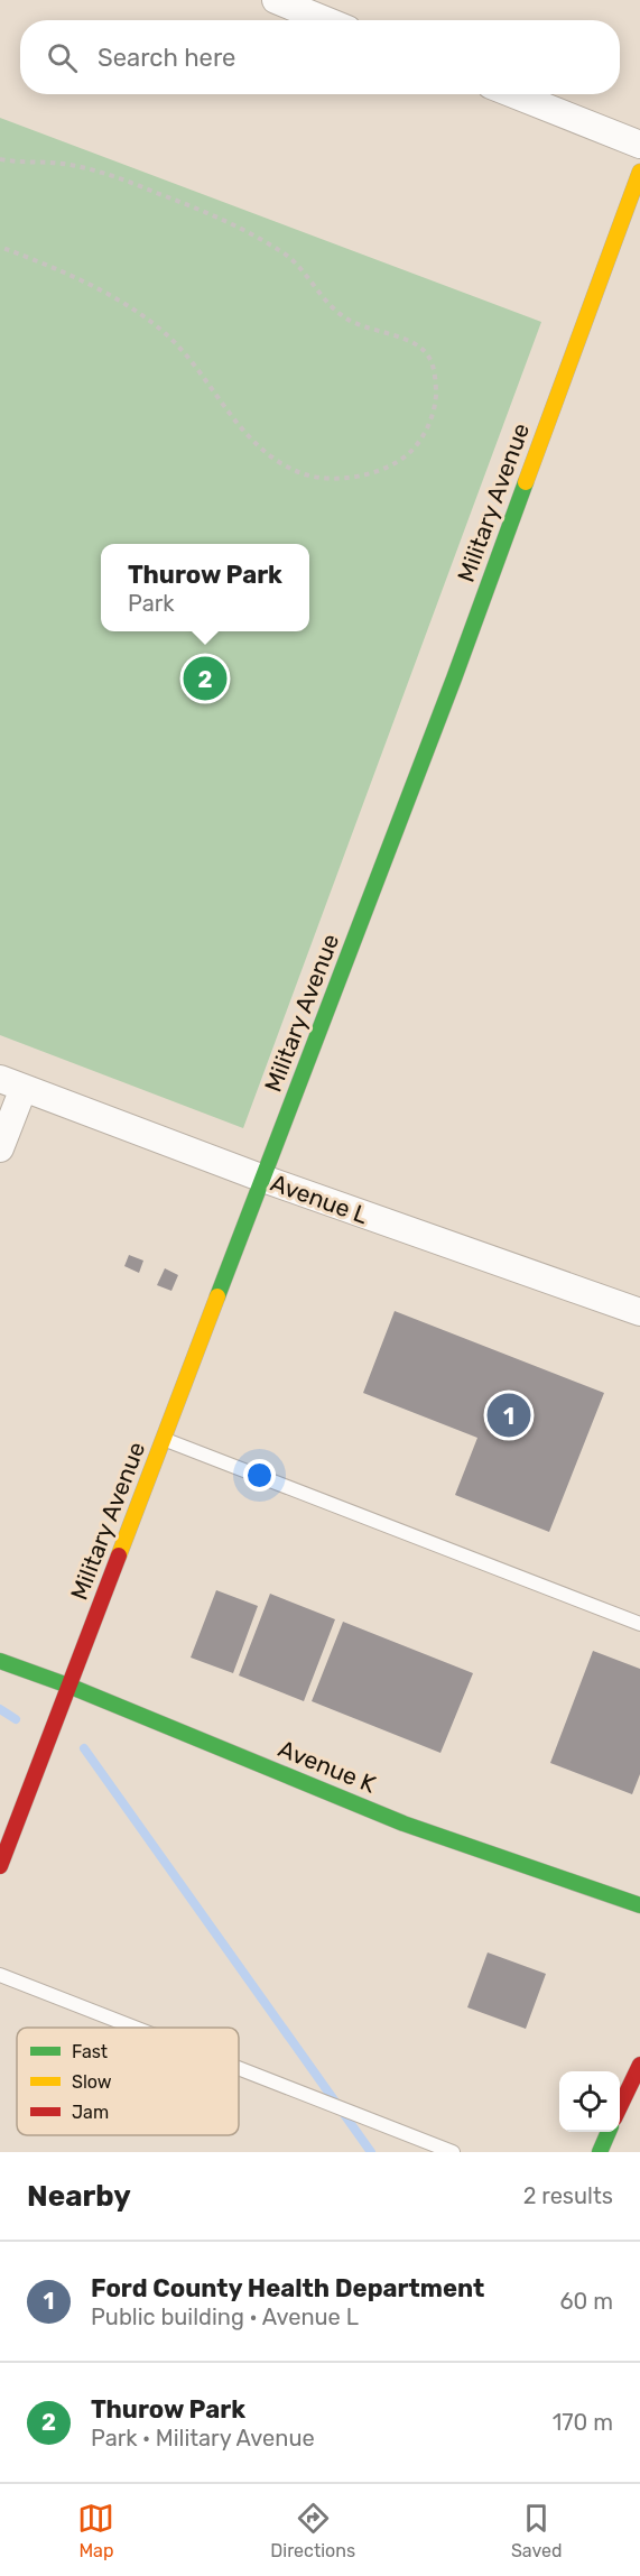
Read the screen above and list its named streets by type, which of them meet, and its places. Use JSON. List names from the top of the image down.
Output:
{
  "streets": {
    "street": ["Military Avenue", "Avenue L", "Avenue K"]
  },
  "crossings": [
    ["Military Avenue", "Avenue L"],
    ["Military Avenue", "Avenue K"]
  ],
  "legend": ["Fast", "Slow", "Jam"],
  "page": {
    "search": "Search here",
    "popup": ["Thurow Park", "Park"],
    "pins": ["2", "1"],
    "heading": ["Nearby", "2 results"],
    "list": [
      {
        "mark": "1",
        "name": "Ford County Health Department",
        "note": "Public building · Avenue L",
        "value": "60 m"
      },
      {
        "mark": "2",
        "name": "Thurow Park",
        "note": "Park · Military Avenue",
        "value": "170 m"
      }
    ],
    "nav": ["Map", "Directions", "Saved"]
  }
}
